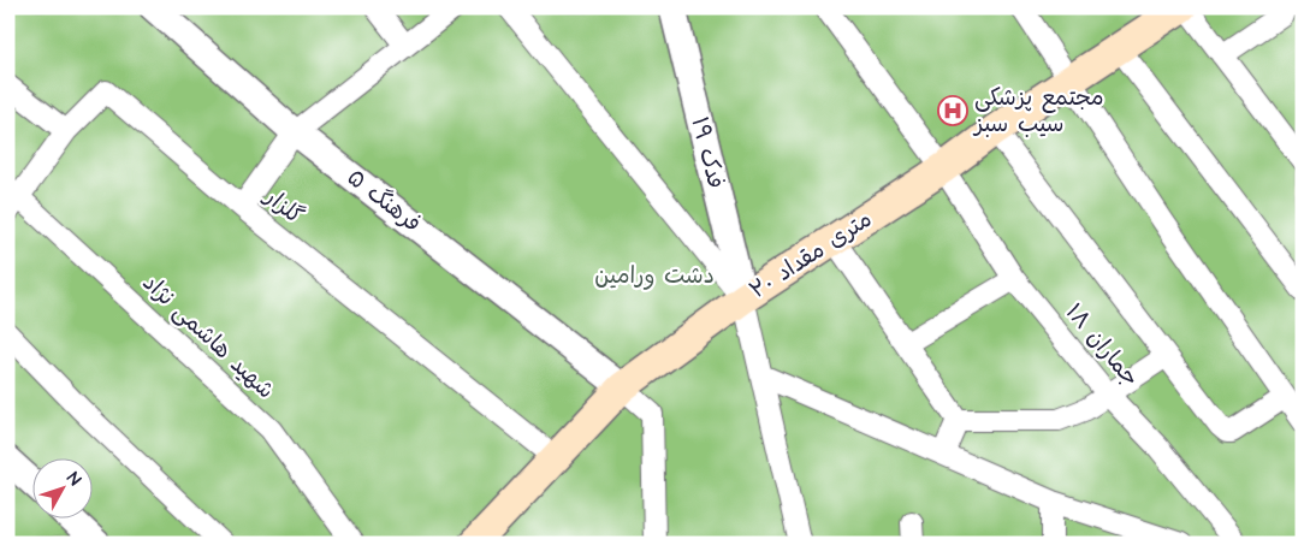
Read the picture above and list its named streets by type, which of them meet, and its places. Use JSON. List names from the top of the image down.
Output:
{
  "streets": {
    "main road": ["۲۰ متری مقداد"],
    "street": [
      "فدک ۱۹",
      "فرهنگ ۵",
      "گلزار",
      "شهید هاشمی نژاد",
      "جماران ۱۸"
    ]
  },
  "crossings": [
    ["فدک ۱۹", "۲۰ متری مقداد"],
    ["فرهنگ ۵", "۲۰ متری مقداد"],
    ["گلزار", "۲۰ متری مقداد"],
    ["گلزار", "شهید هاشمی نژاد"],
    ["۲۰ متری مقداد", "جماران ۱۸"]
  ],
  "parks": ["دشت ورامین"],
  "places": {
    "hospital": ["مجتمع پزشکی سیب سبز"]
  },
  "north": "top right"
}
